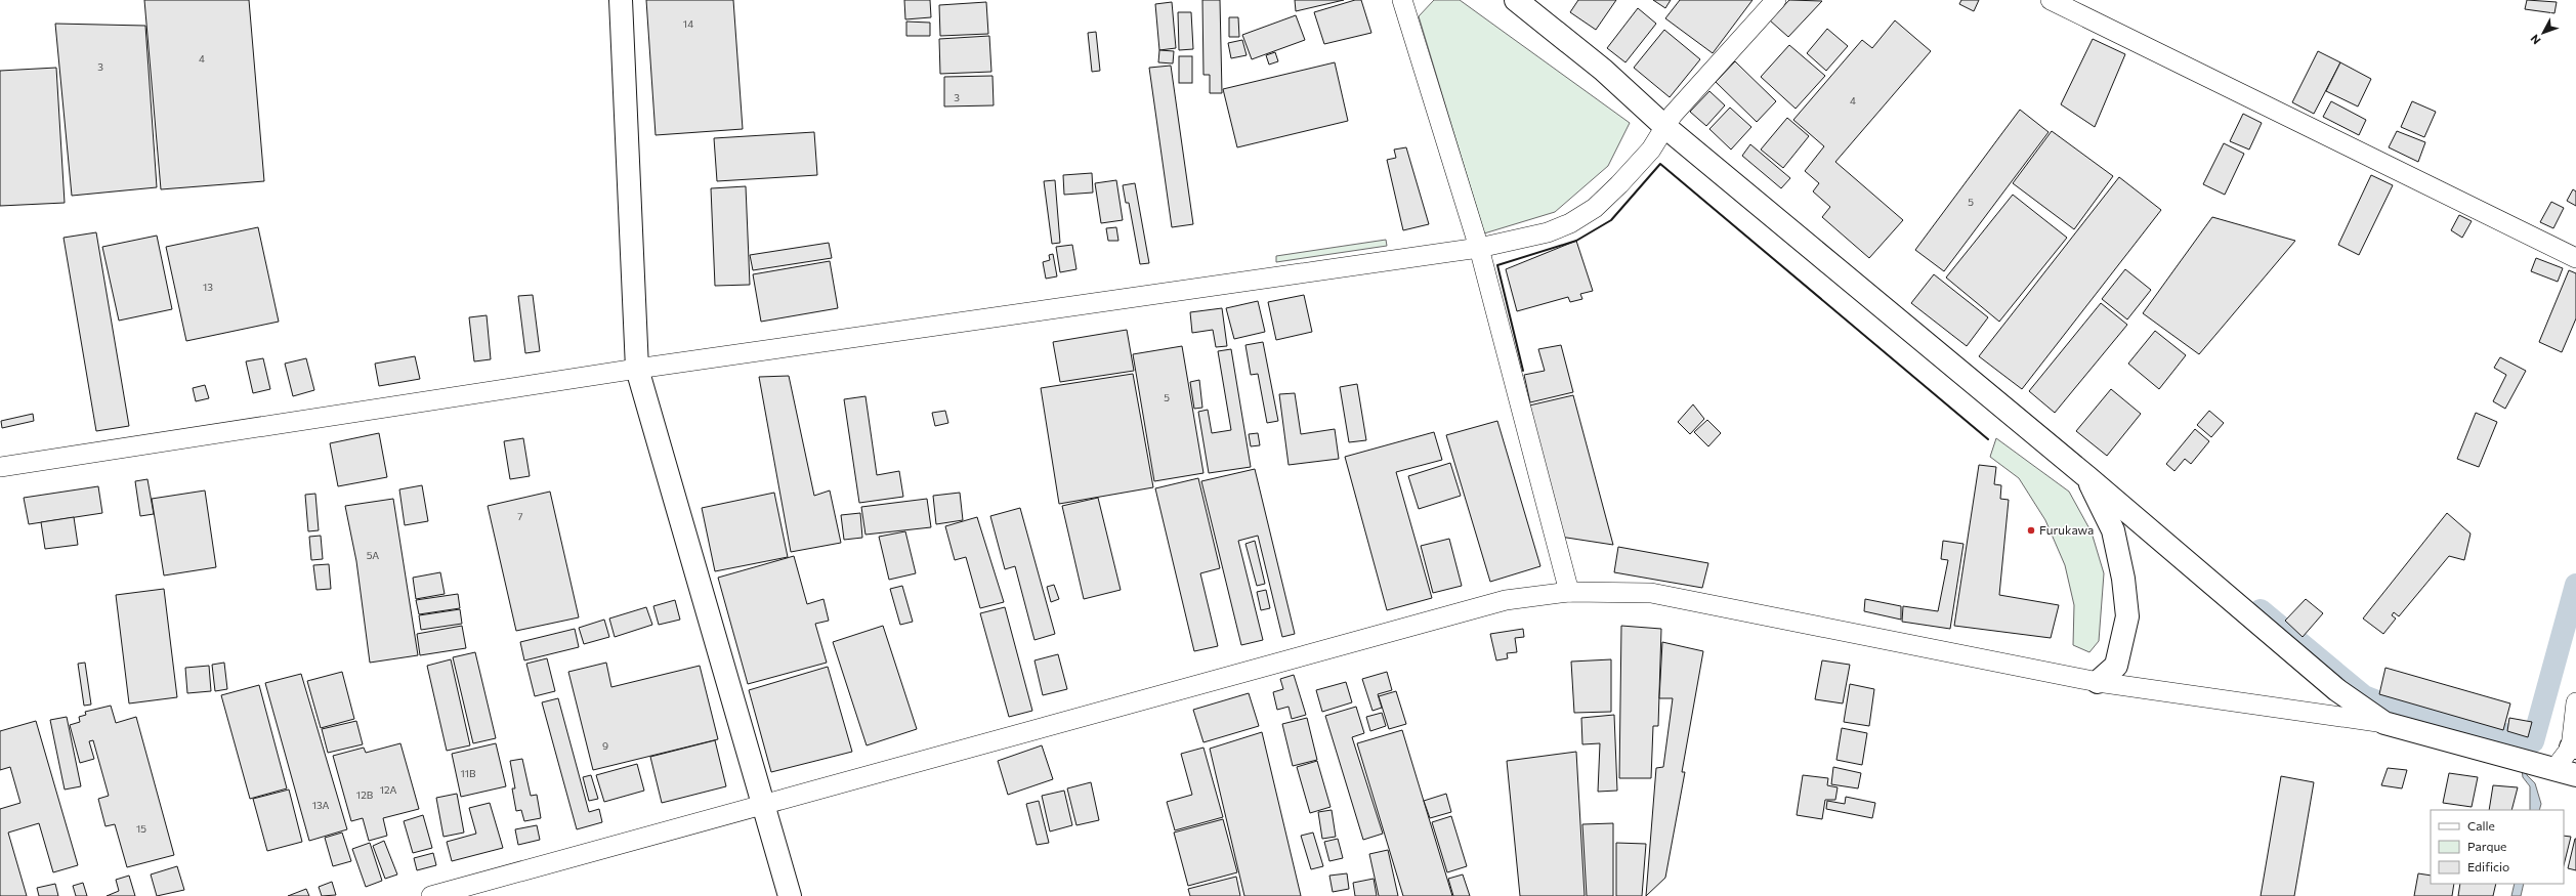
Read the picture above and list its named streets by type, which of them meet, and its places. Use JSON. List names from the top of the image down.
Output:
{
  "places": ["Furukawa"],
  "house_numbers": [
    "14",
    "4",
    "3",
    "3",
    "4",
    "5",
    "13",
    "5",
    "7",
    "5A",
    "9",
    "11B",
    "12A",
    "12B",
    "13A",
    "15"
  ],
  "legend": ["Calle", "Parque", "Edificio"],
  "north": "bottom left"
}
